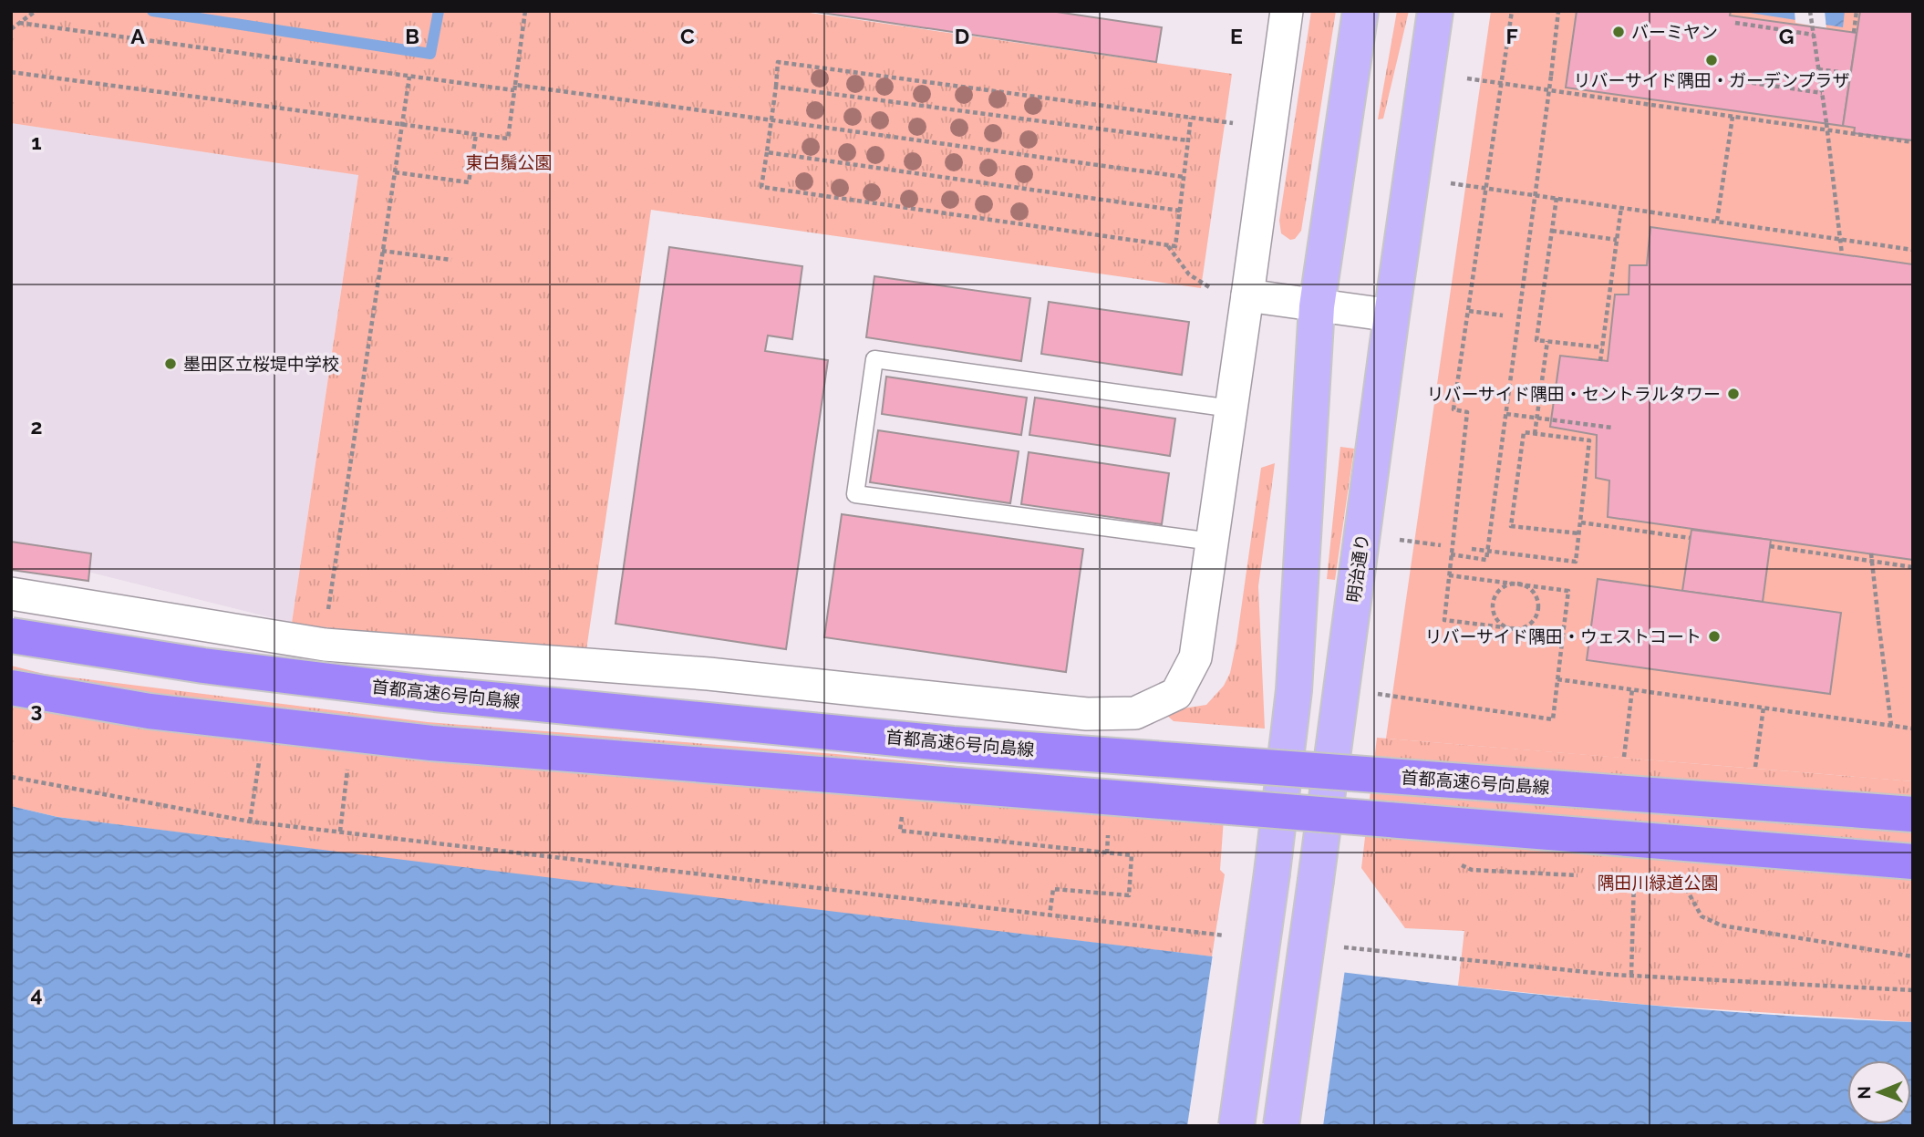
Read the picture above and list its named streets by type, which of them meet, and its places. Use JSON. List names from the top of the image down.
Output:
{
  "streets": {
    "highway": ["首都高速6号向島線"],
    "main road": ["明治通り"]
  },
  "parks": ["東白鬚公園", "隅田川緑道公園"],
  "places": [
    "バーミヤン",
    "リバーサイド隅田・ガーデンプラザ",
    "墨田区立桜堤中学校",
    "リバーサイド隅田・セントラルタワー",
    "リバーサイド隅田・ウェストコート"
  ],
  "north": "left",
  "grid": {
    "columns": [
      "A",
      "B",
      "C",
      "D",
      "E",
      "F",
      "G"
    ],
    "rows": [
      "1",
      "2",
      "3",
      "4"
    ]
  }
}
